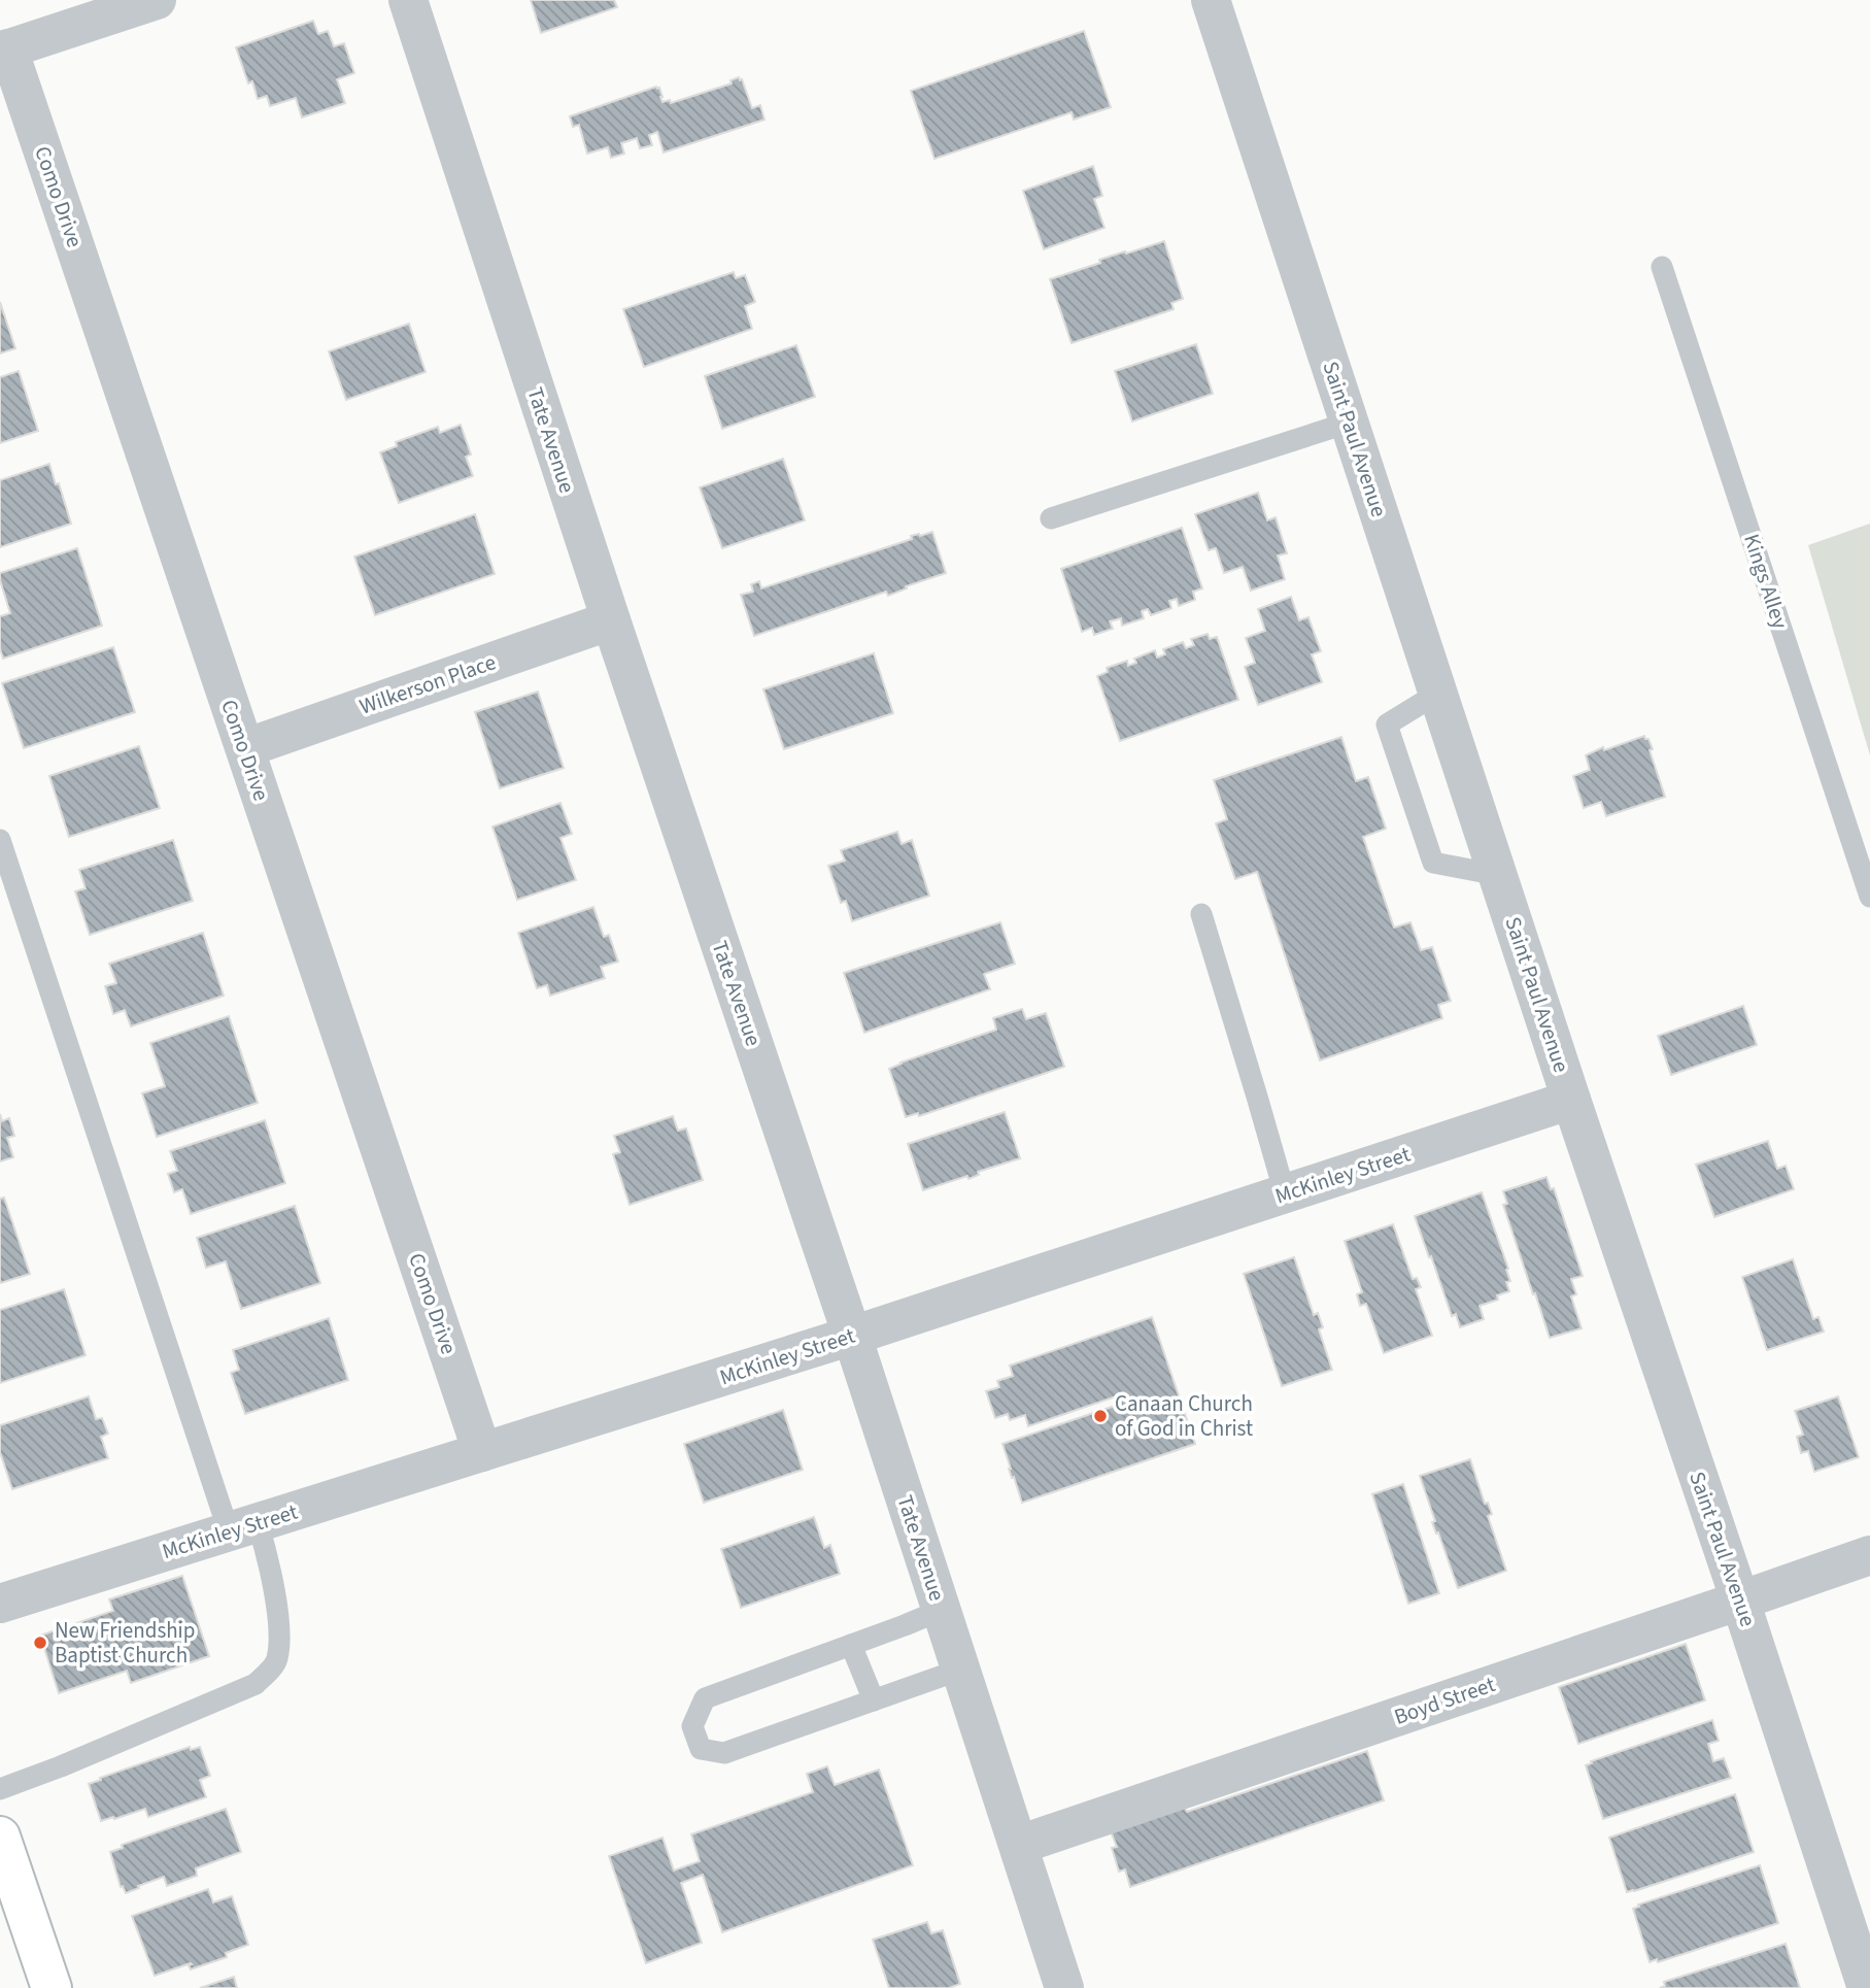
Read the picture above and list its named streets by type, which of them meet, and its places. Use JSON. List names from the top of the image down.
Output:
{
  "streets": {
    "street": [
      "Como Drive",
      "Saint Paul Avenue",
      "Tate Avenue",
      "Wilkerson Place",
      "McKinley Street",
      "Boyd Street"
    ],
    "lane": ["Kings Alley"]
  },
  "crossings": [
    ["Como Drive", "Wilkerson Place"],
    ["Como Drive", "McKinley Street"],
    ["Saint Paul Avenue", "McKinley Street"],
    ["Saint Paul Avenue", "Boyd Street"],
    ["Tate Avenue", "Wilkerson Place"],
    ["Tate Avenue", "McKinley Street"],
    ["Tate Avenue", "Boyd Street"]
  ],
  "places": ["Canaan Church of God in Christ", "New Friendship Baptist Church"]
}
